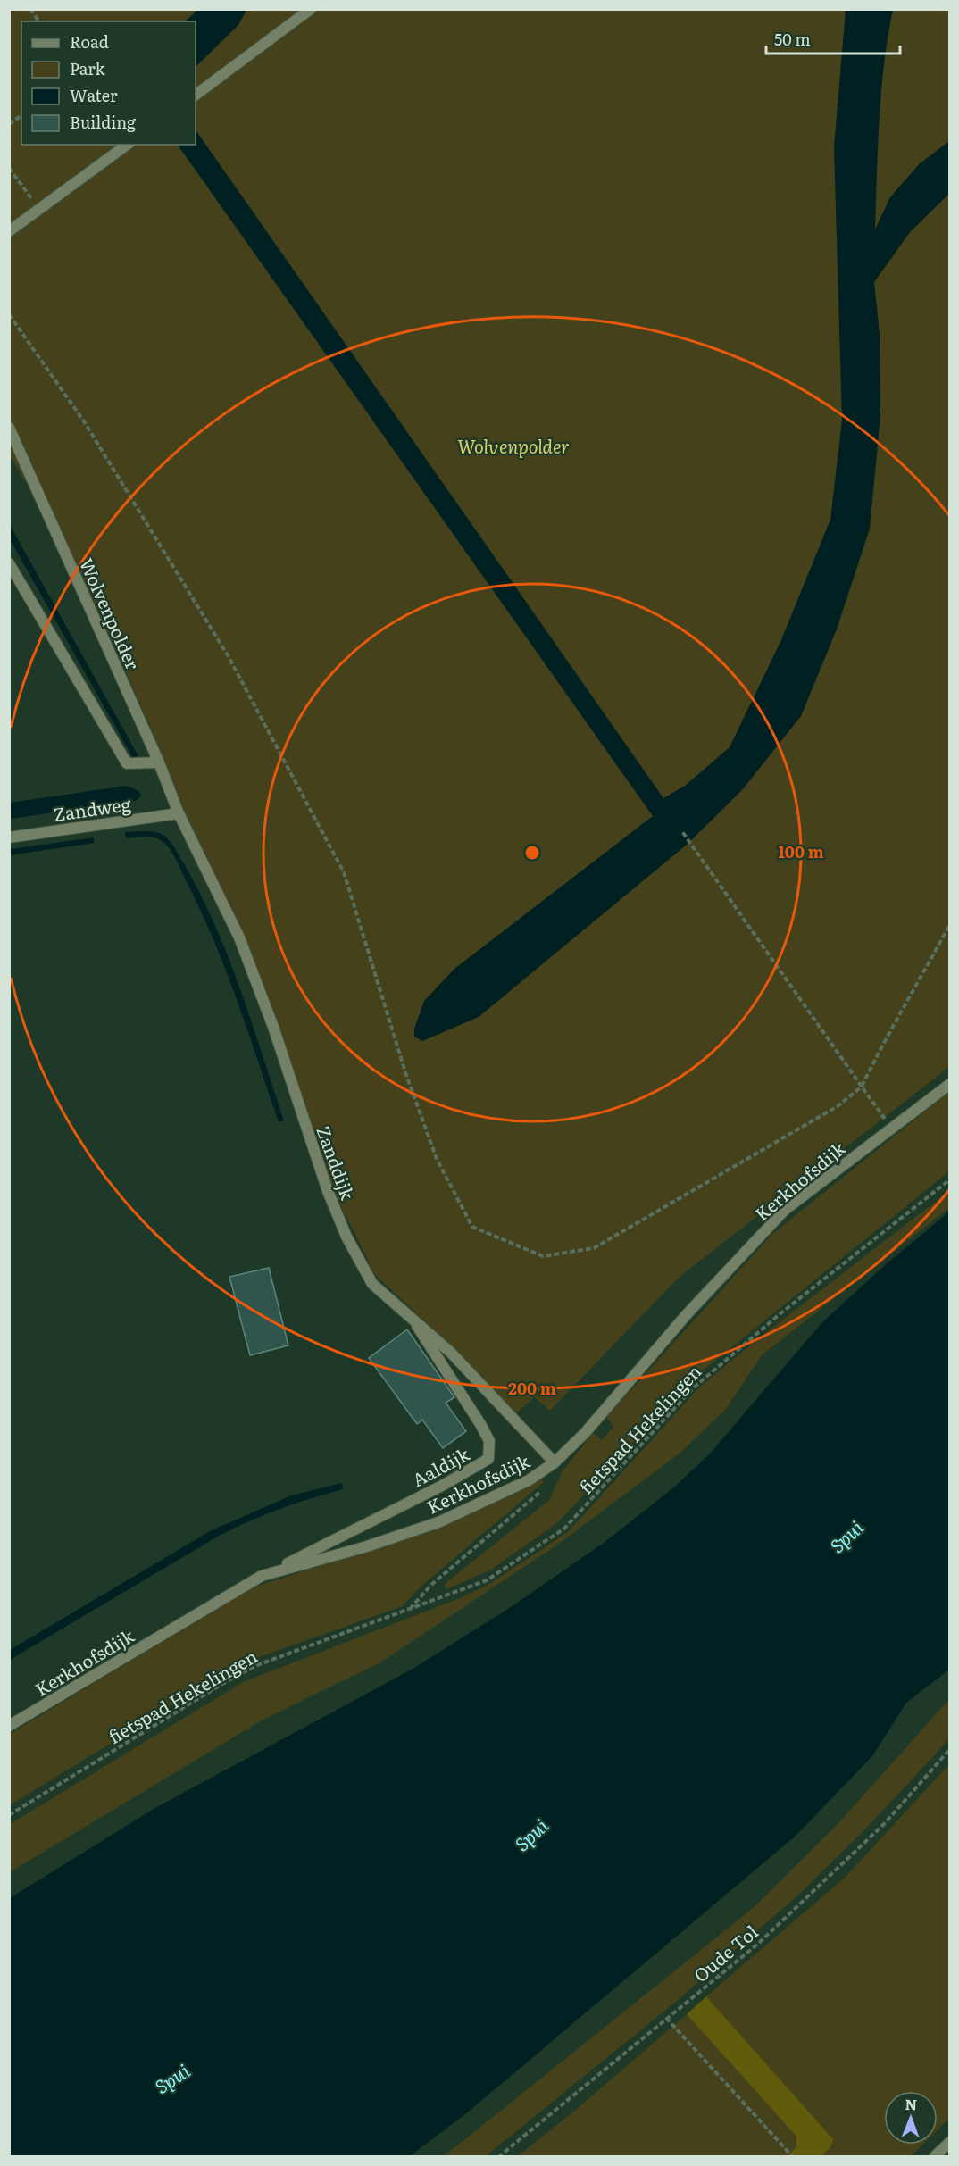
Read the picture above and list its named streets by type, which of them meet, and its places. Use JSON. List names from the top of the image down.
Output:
{
  "streets": {
    "street": [
      "Wolvenpolder",
      "Zandweg",
      "Zanddijk",
      "Kerkhofsdijk",
      "Aaldijk"
    ],
    "path": ["fietspad Hekelingen", "Oude Tol"]
  },
  "crossings": [
    ["Wolvenpolder", "Zandweg"],
    ["Wolvenpolder", "Zanddijk"],
    ["Zandweg", "Zanddijk"],
    ["Zanddijk", "Kerkhofsdijk"],
    ["Zanddijk", "Aaldijk"],
    ["Kerkhofsdijk", "Aaldijk"]
  ],
  "water": ["Spui"],
  "parks": ["Wolvenpolder"],
  "legend": [
    "Road",
    "Park",
    "Water",
    "Building"
  ],
  "scale_bar": "50 m",
  "north": "top",
  "rings": ["100 m", "200 m"]
}
